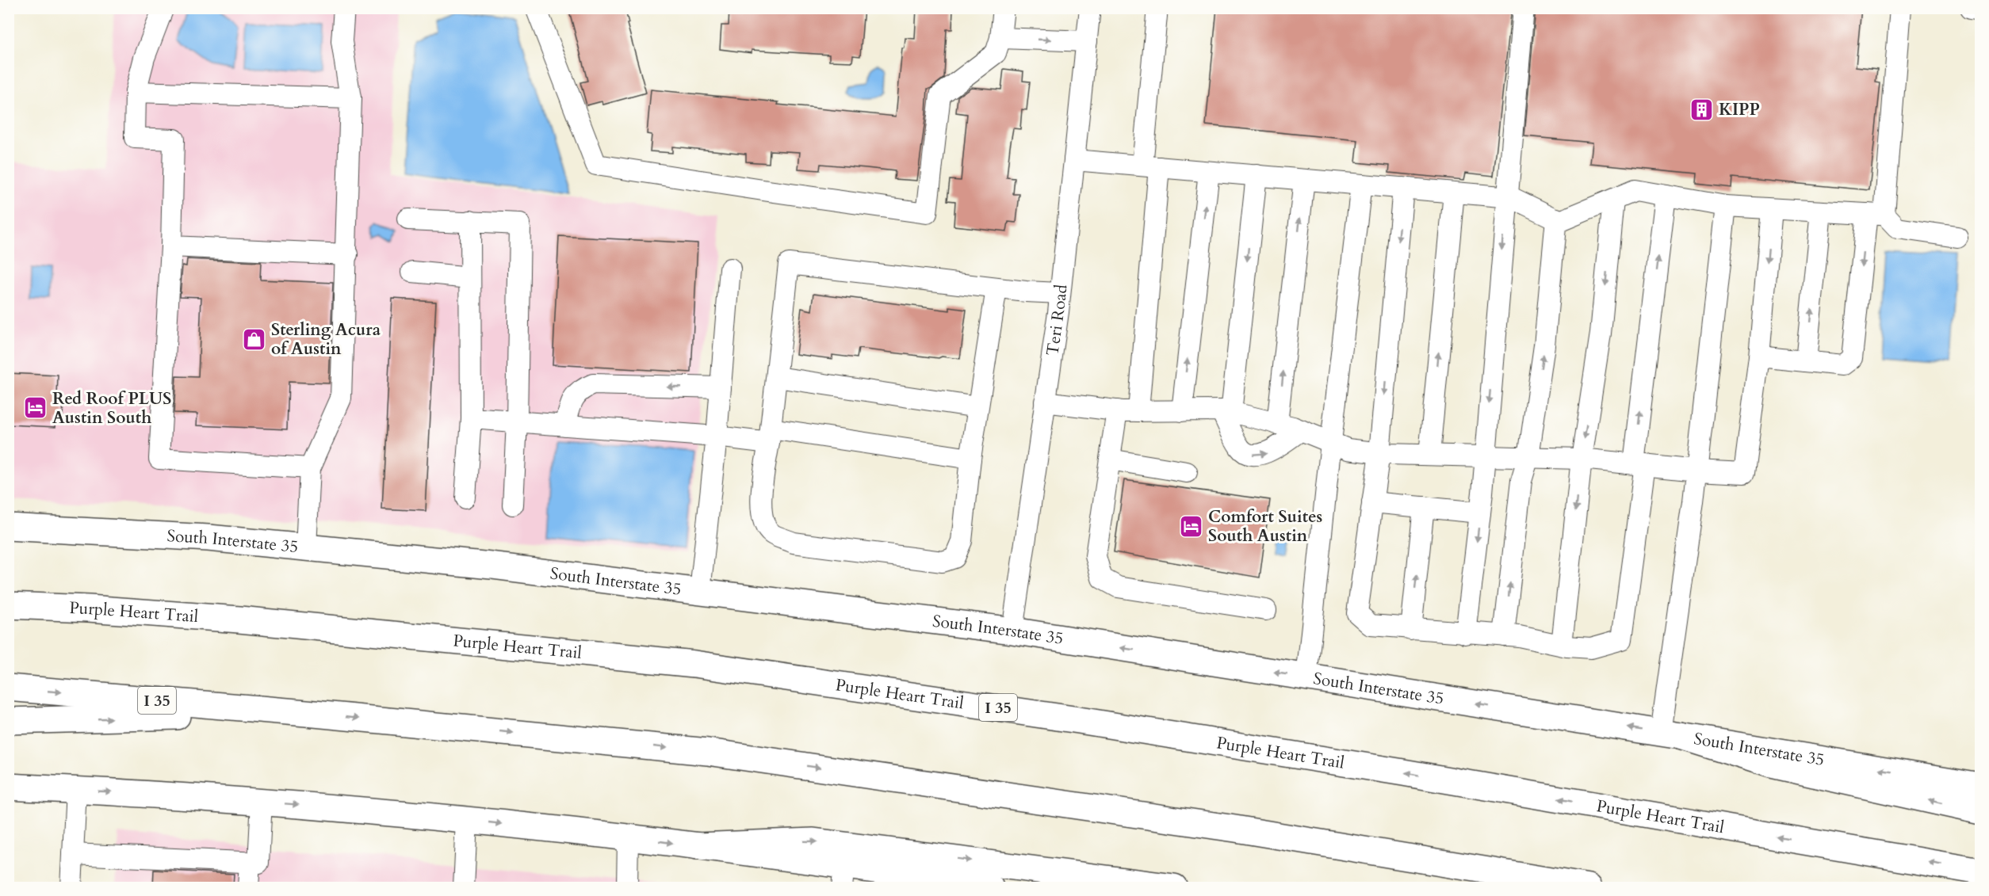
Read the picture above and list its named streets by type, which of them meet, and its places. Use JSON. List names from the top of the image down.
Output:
{
  "streets": {
    "main road": ["South Interstate 35", "Purple Heart Trail", "I 35"],
    "street": ["Teri Road"]
  },
  "crossings": [
    ["Teri Road", "South Interstate 35"]
  ],
  "places": {
    "building": ["KIPP"],
    "shop": ["Sterling Acura of Austin"],
    "hotel": ["Red Roof PLUS Austin South", "Comfort Suites South Austin"]
  }
}
